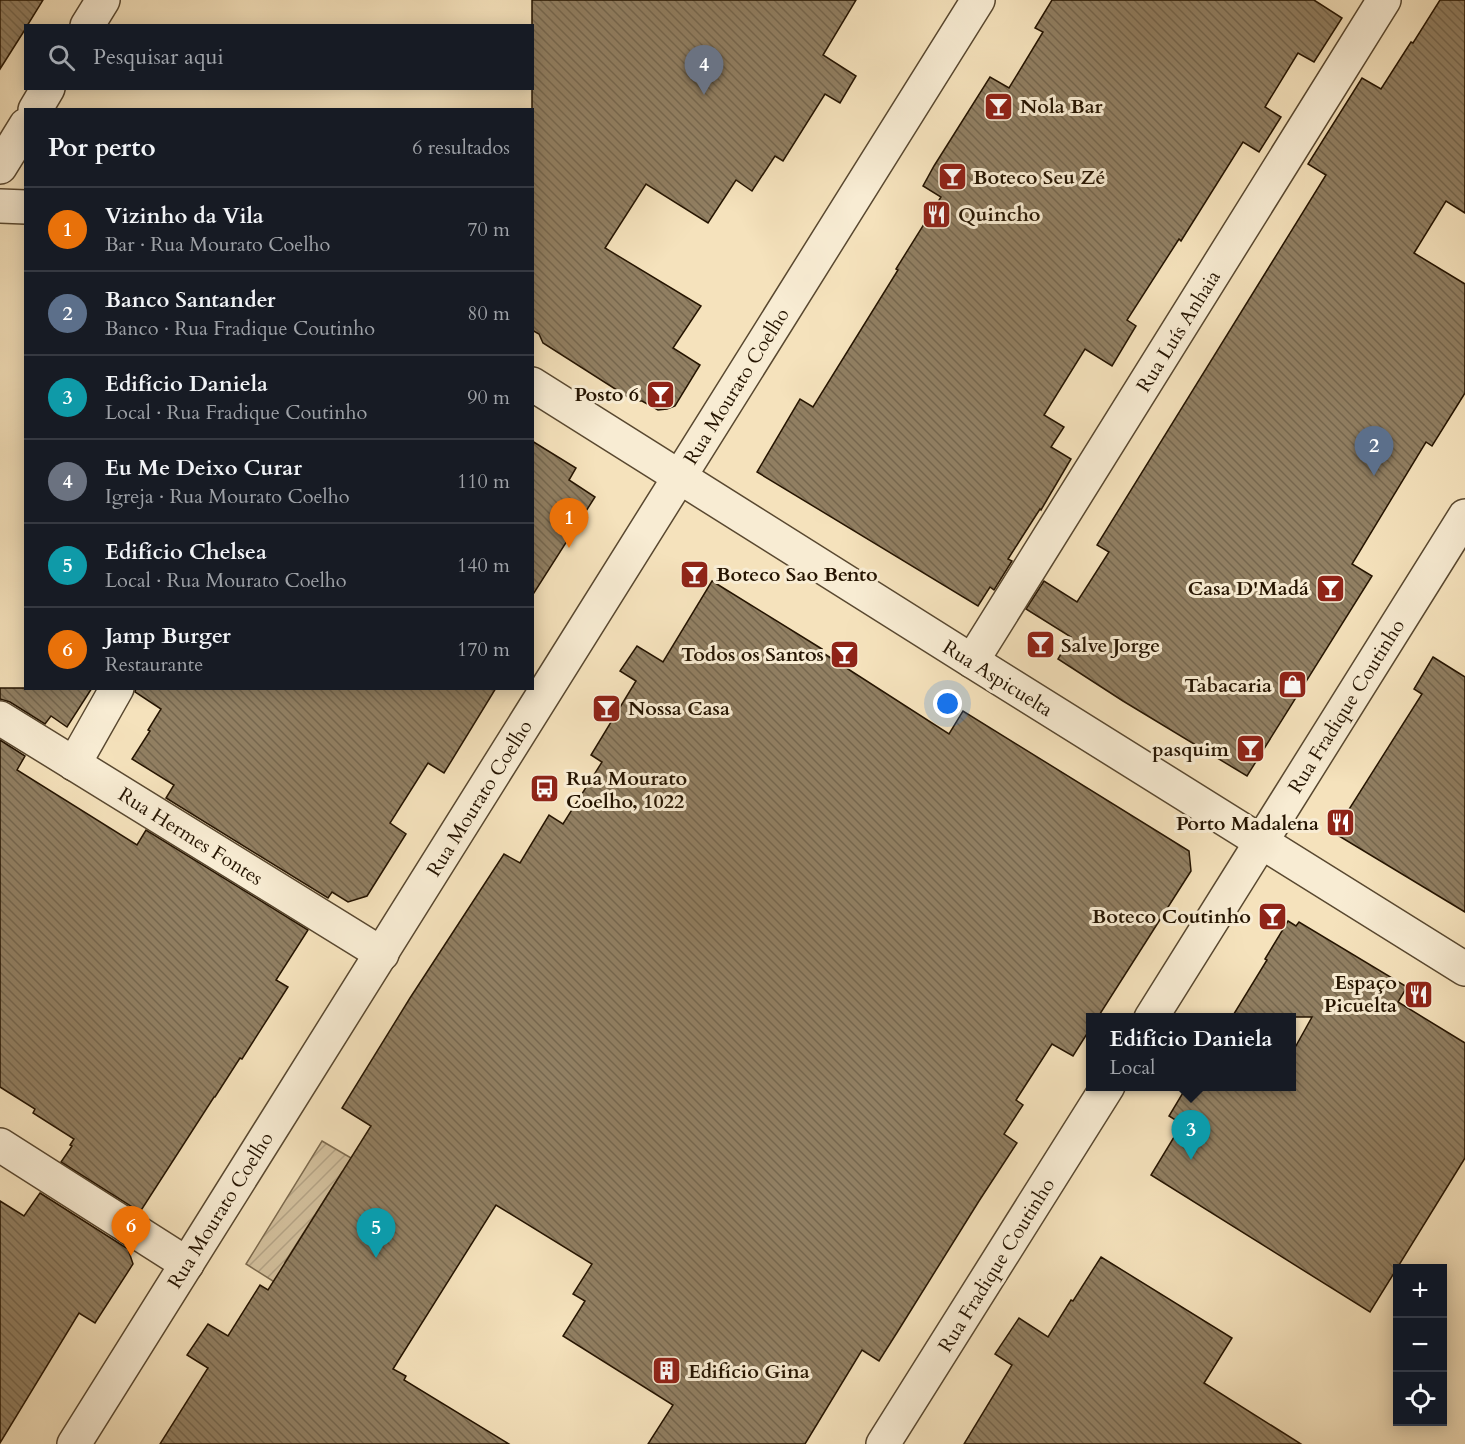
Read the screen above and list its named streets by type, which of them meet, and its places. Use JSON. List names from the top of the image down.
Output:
{
  "streets": {
    "street": [
      "Rua Luís Anhaia",
      "Rua Mourato Coelho",
      "Rua Aspicuelta",
      "Rua Fradique Coutinho",
      "Rua Hermes Fontes"
    ]
  },
  "crossings": [
    ["Rua Luís Anhaia", "Rua Aspicuelta"],
    ["Rua Mourato Coelho", "Rua Aspicuelta"],
    ["Rua Mourato Coelho", "Rua Hermes Fontes"],
    ["Rua Aspicuelta", "Rua Fradique Coutinho"]
  ],
  "places": {
    "bar": [
      "Nola Bar",
      "Boteco Seu Zé",
      "Posto 6",
      "Boteco Sao Bento",
      "Casa D'Madá",
      "Salve Jorge",
      "Todos os Santos",
      "Nossa Casa",
      "pasquim",
      "Boteco Coutinho"
    ],
    "restaurant": ["Quincho", "Porto Madalena", "Espaço Picuelta"],
    "shop": ["Tabacaria"],
    "bus stop": ["Rua Mourato Coelho, 1022"],
    "building": ["Edifício Gina"]
  },
  "page": {
    "search": "Pesquisar aqui",
    "pins": [
      "4",
      "2",
      "1",
      "3",
      "6",
      "5"
    ],
    "heading": ["Por perto", "6 resultados"],
    "list": [
      {
        "mark": "1",
        "name": "Vizinho da Vila",
        "note": "Bar · Rua Mourato Coelho",
        "value": "70 m"
      },
      {
        "mark": "2",
        "name": "Banco Santander",
        "note": "Banco · Rua Fradique Coutinho",
        "value": "80 m"
      },
      {
        "mark": "3",
        "name": "Edifício Daniela",
        "note": "Local · Rua Fradique Coutinho",
        "value": "90 m"
      },
      {
        "mark": "4",
        "name": "Eu Me Deixo Curar",
        "note": "Igreja · Rua Mourato Coelho",
        "value": "110 m"
      },
      {
        "mark": "5",
        "name": "Edifício Chelsea",
        "note": "Local · Rua Mourato Coelho",
        "value": "140 m"
      },
      {
        "mark": "6",
        "name": "Jamp Burger",
        "note": "Restaurante",
        "value": "170 m"
      }
    ],
    "popup": ["Edifício Daniela", "Local"],
    "map_buttons": ["+", "−"]
  }
}
